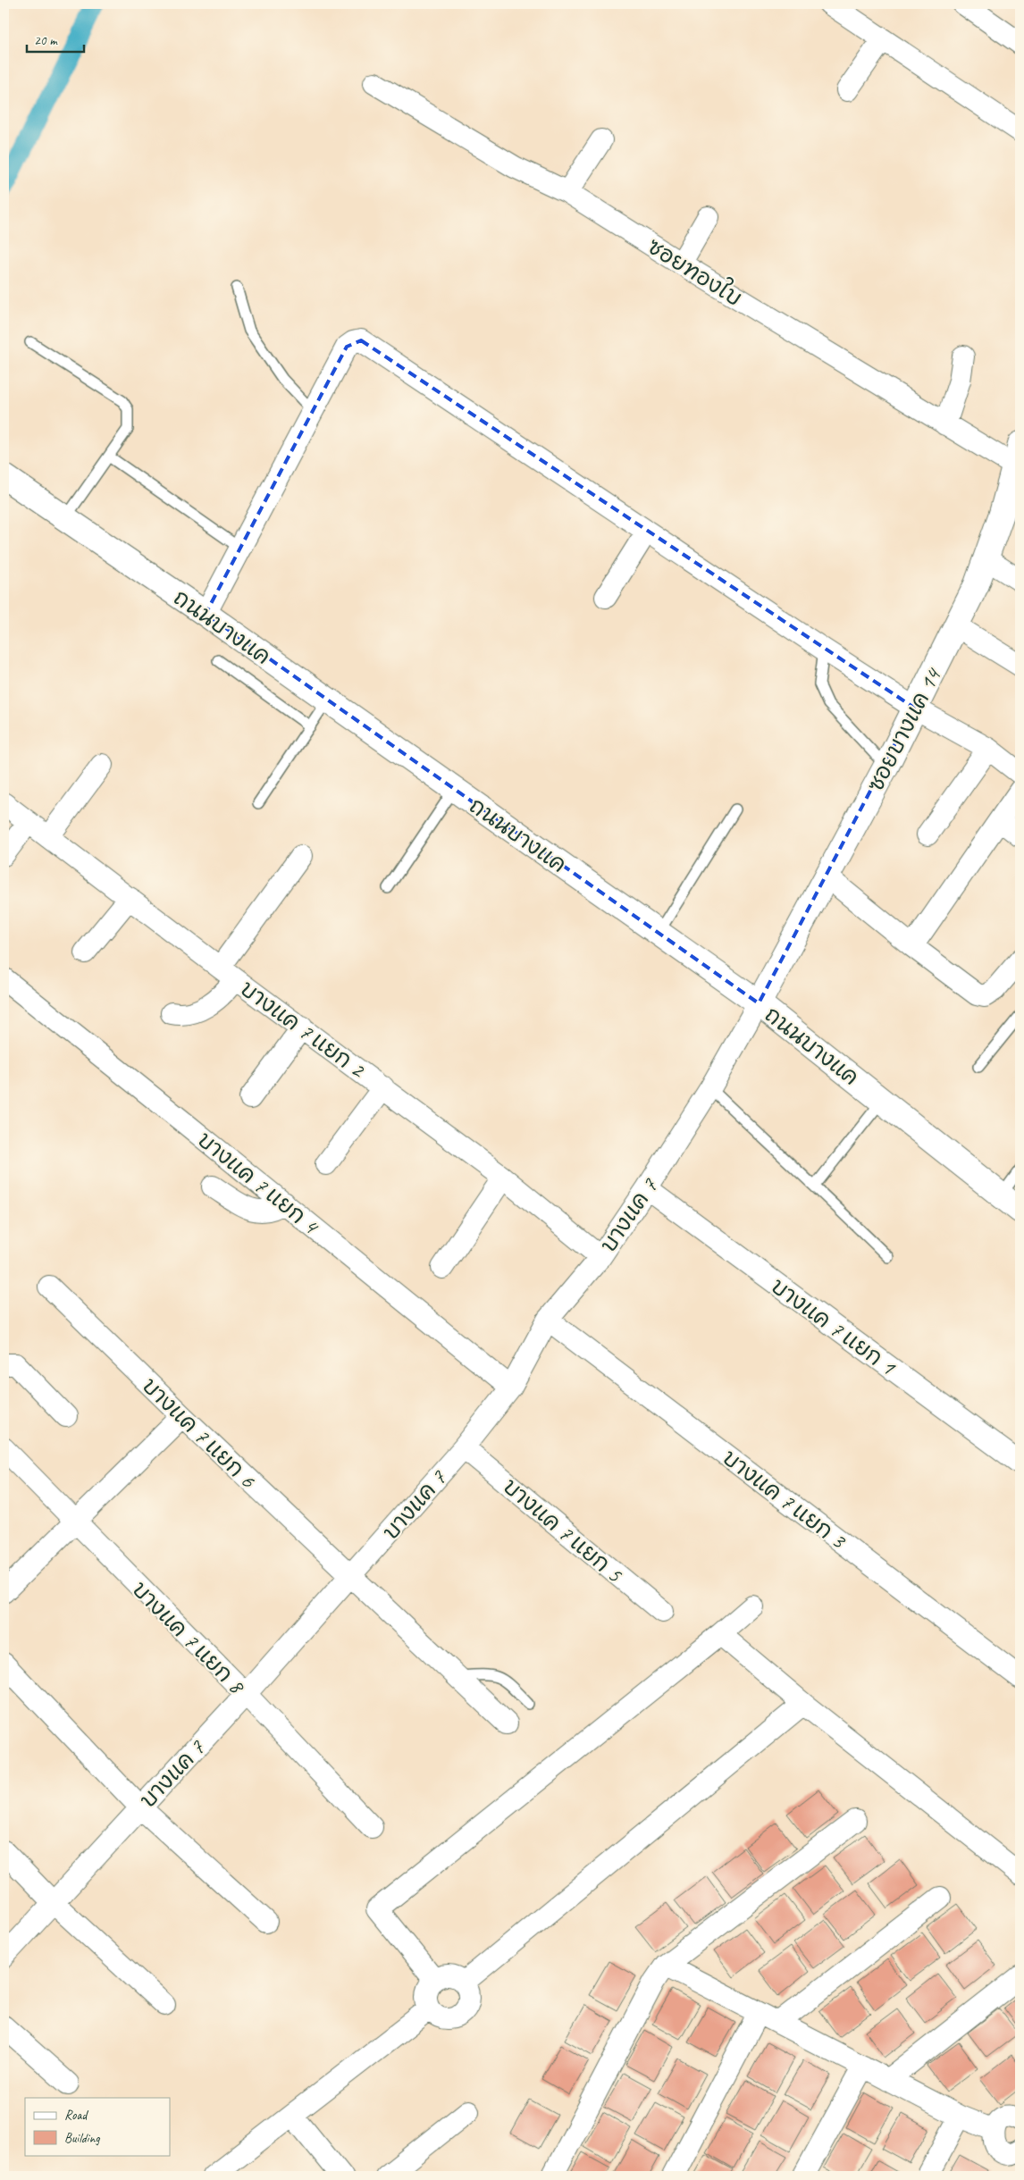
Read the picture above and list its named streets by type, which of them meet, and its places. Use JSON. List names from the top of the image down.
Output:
{
  "streets": {
    "main road": ["ถนนบางแค", "ซอยบางแค 14"],
    "street": [
      "ซอยทองใบ",
      "บางแค 7 แยก 2",
      "บางแค 7 แยก 4",
      "บางแค 7",
      "บางแค 7 แยก 1",
      "บางแค 7 แยก 6",
      "บางแค 7 แยก 3",
      "บางแค 7 แยก 5",
      "บางแค 7 แยก 8"
    ]
  },
  "crossings": [
    ["ซอยทองใบ", "ซอยบางแค 14"],
    ["ถนนบางแค", "ซอยบางแค 14"],
    ["ถนนบางแค", "บางแค 7"],
    ["ซอยบางแค 14", "บางแค 7"],
    ["บางแค 7 แยก 2", "บางแค 7"],
    ["บางแค 7 แยก 4", "บางแค 7"],
    ["บางแค 7", "บางแค 7 แยก 1"],
    ["บางแค 7", "บางแค 7 แยก 6"],
    ["บางแค 7", "บางแค 7 แยก 3"],
    ["บางแค 7", "บางแค 7 แยก 5"],
    ["บางแค 7", "บางแค 7 แยก 8"]
  ],
  "legend": ["Road", "Building"],
  "scale_bar": "20 m"
}
